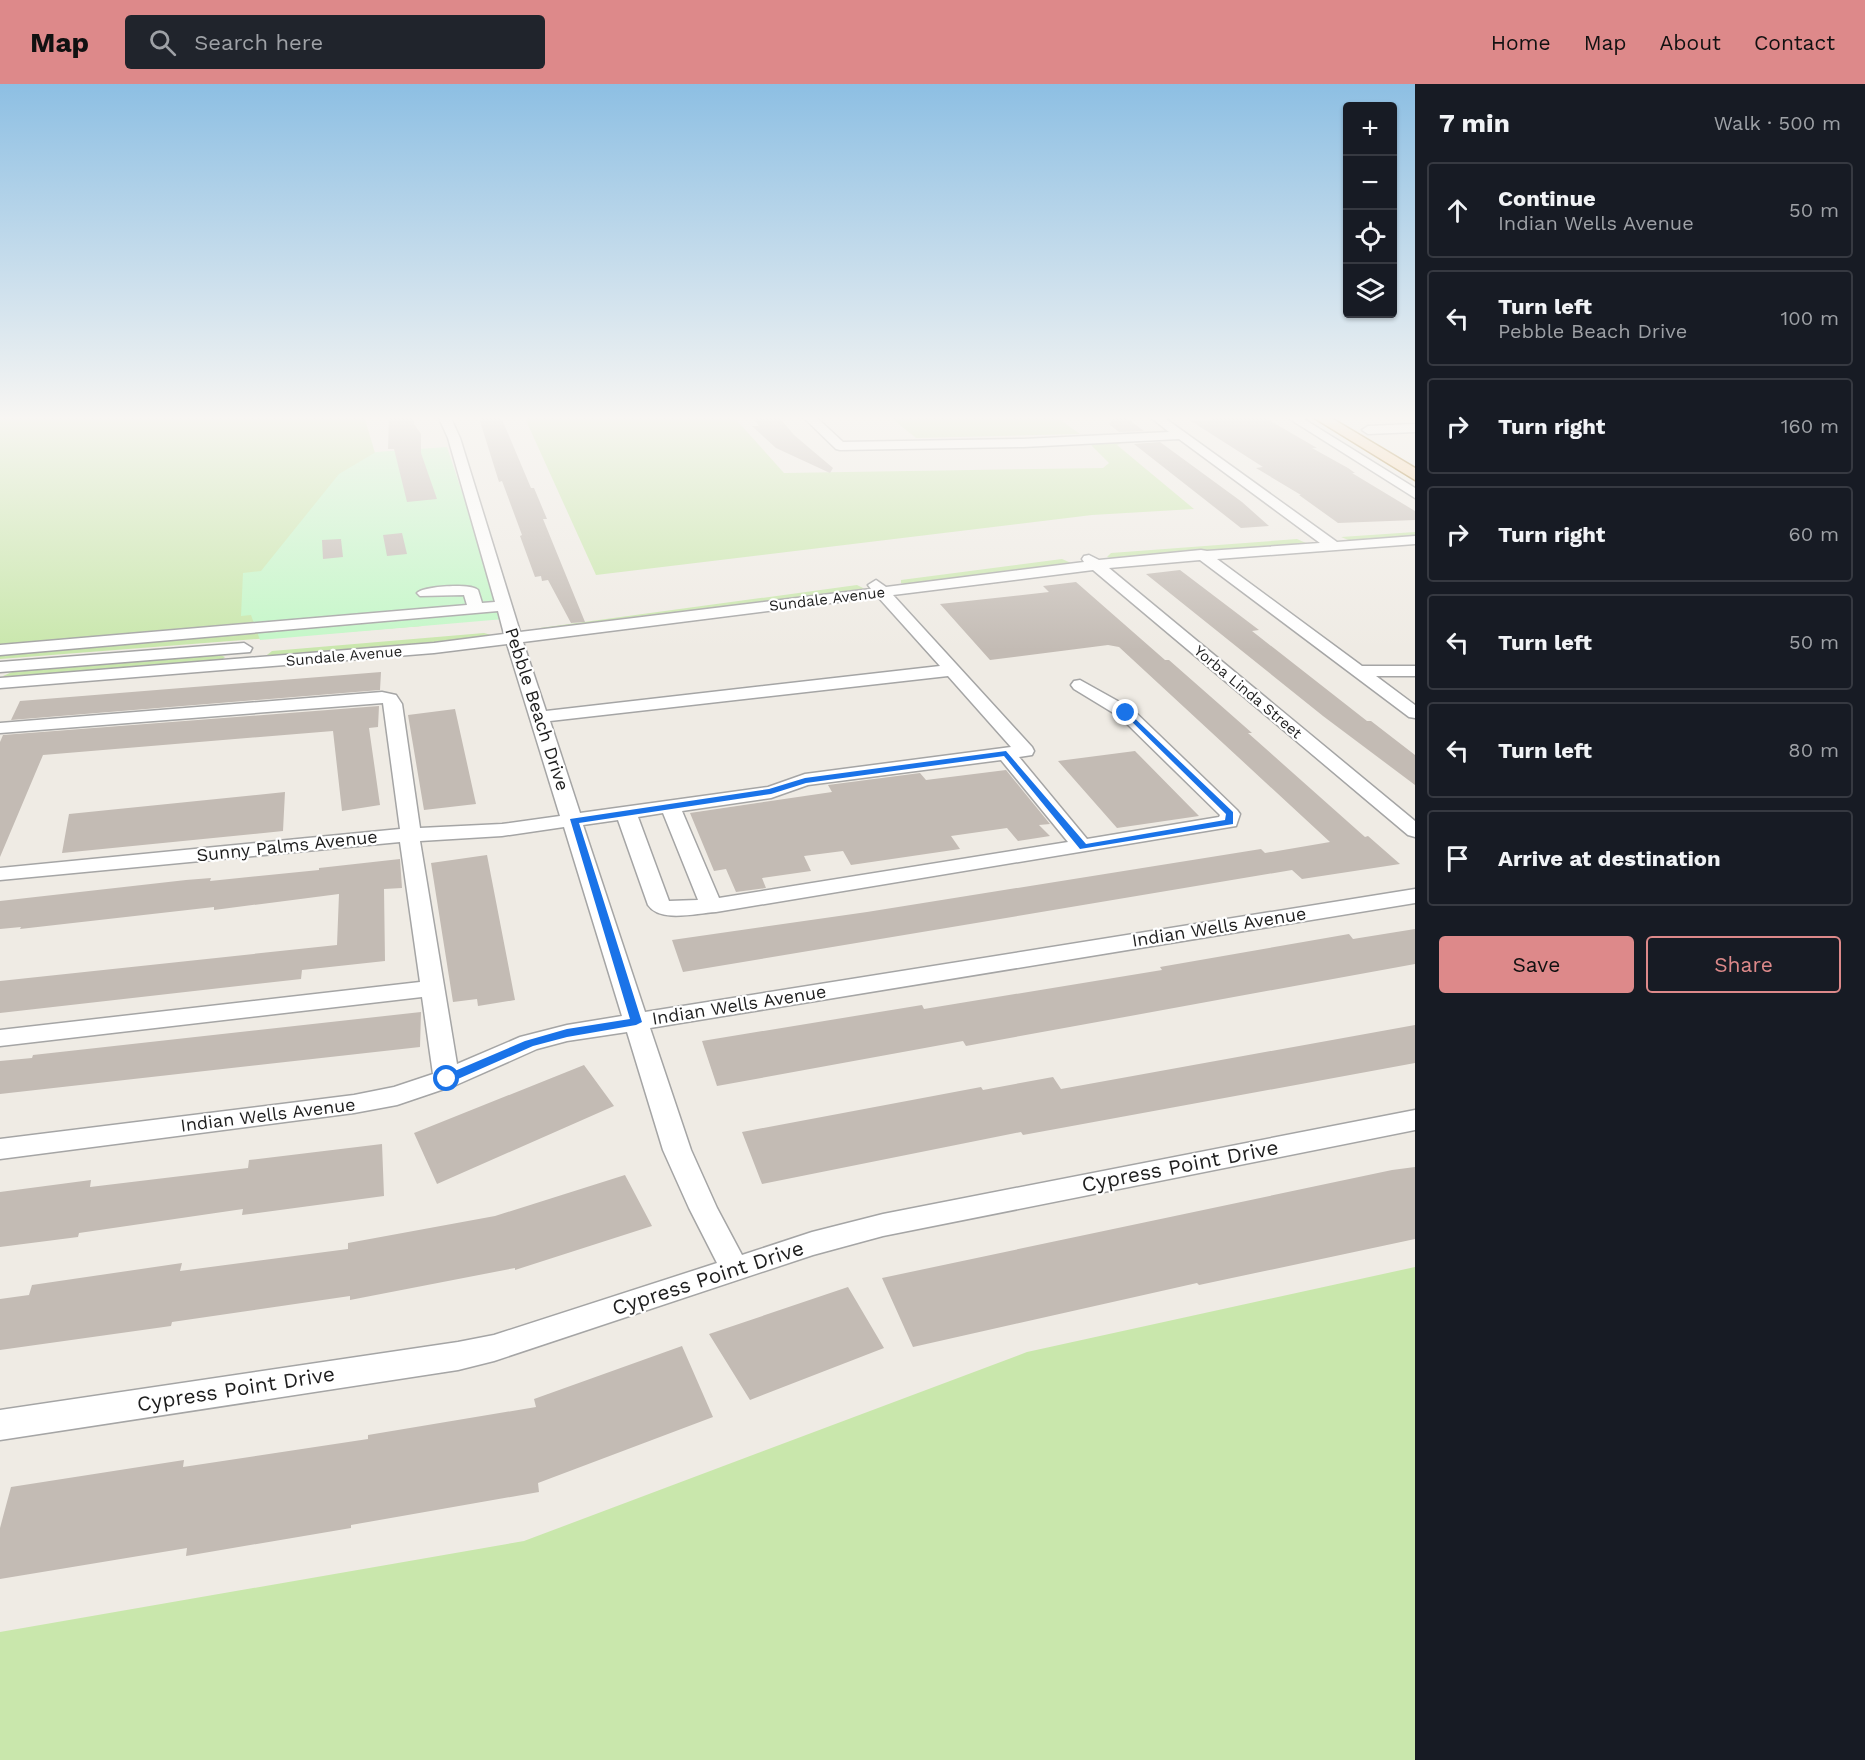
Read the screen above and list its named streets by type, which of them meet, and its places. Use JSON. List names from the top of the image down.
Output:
{
  "streets": {
    "street": [
      "Sundale Avenue",
      "Yorba Linda Street",
      "Pebble Beach Drive",
      "Sunny Palms Avenue",
      "Indian Wells Avenue",
      "Cypress Point Drive"
    ]
  },
  "crossings": [
    ["Sundale Avenue", "Yorba Linda Street"],
    ["Sundale Avenue", "Pebble Beach Drive"],
    ["Pebble Beach Drive", "Sunny Palms Avenue"],
    ["Pebble Beach Drive", "Indian Wells Avenue"],
    ["Pebble Beach Drive", "Cypress Point Drive"]
  ],
  "page": {
    "header": "Map",
    "search": "Search here",
    "nav": [
      "Home",
      "Map",
      "About",
      "Contact"
    ],
    "heading": ["7 min", "Walk · 500 m"],
    "map_buttons": ["+", "−"],
    "list": [
      ["Continue", "Indian Wells Avenue", "50 m"],
      ["Turn left", "Pebble Beach Drive", "100 m"],
      ["Turn right", "160 m"],
      ["Turn right", "60 m"],
      ["Turn left", "50 m"],
      ["Turn left", "80 m"],
      "Arrive at destination"
    ],
    "buttons": ["Save", "Share"]
  }
}
